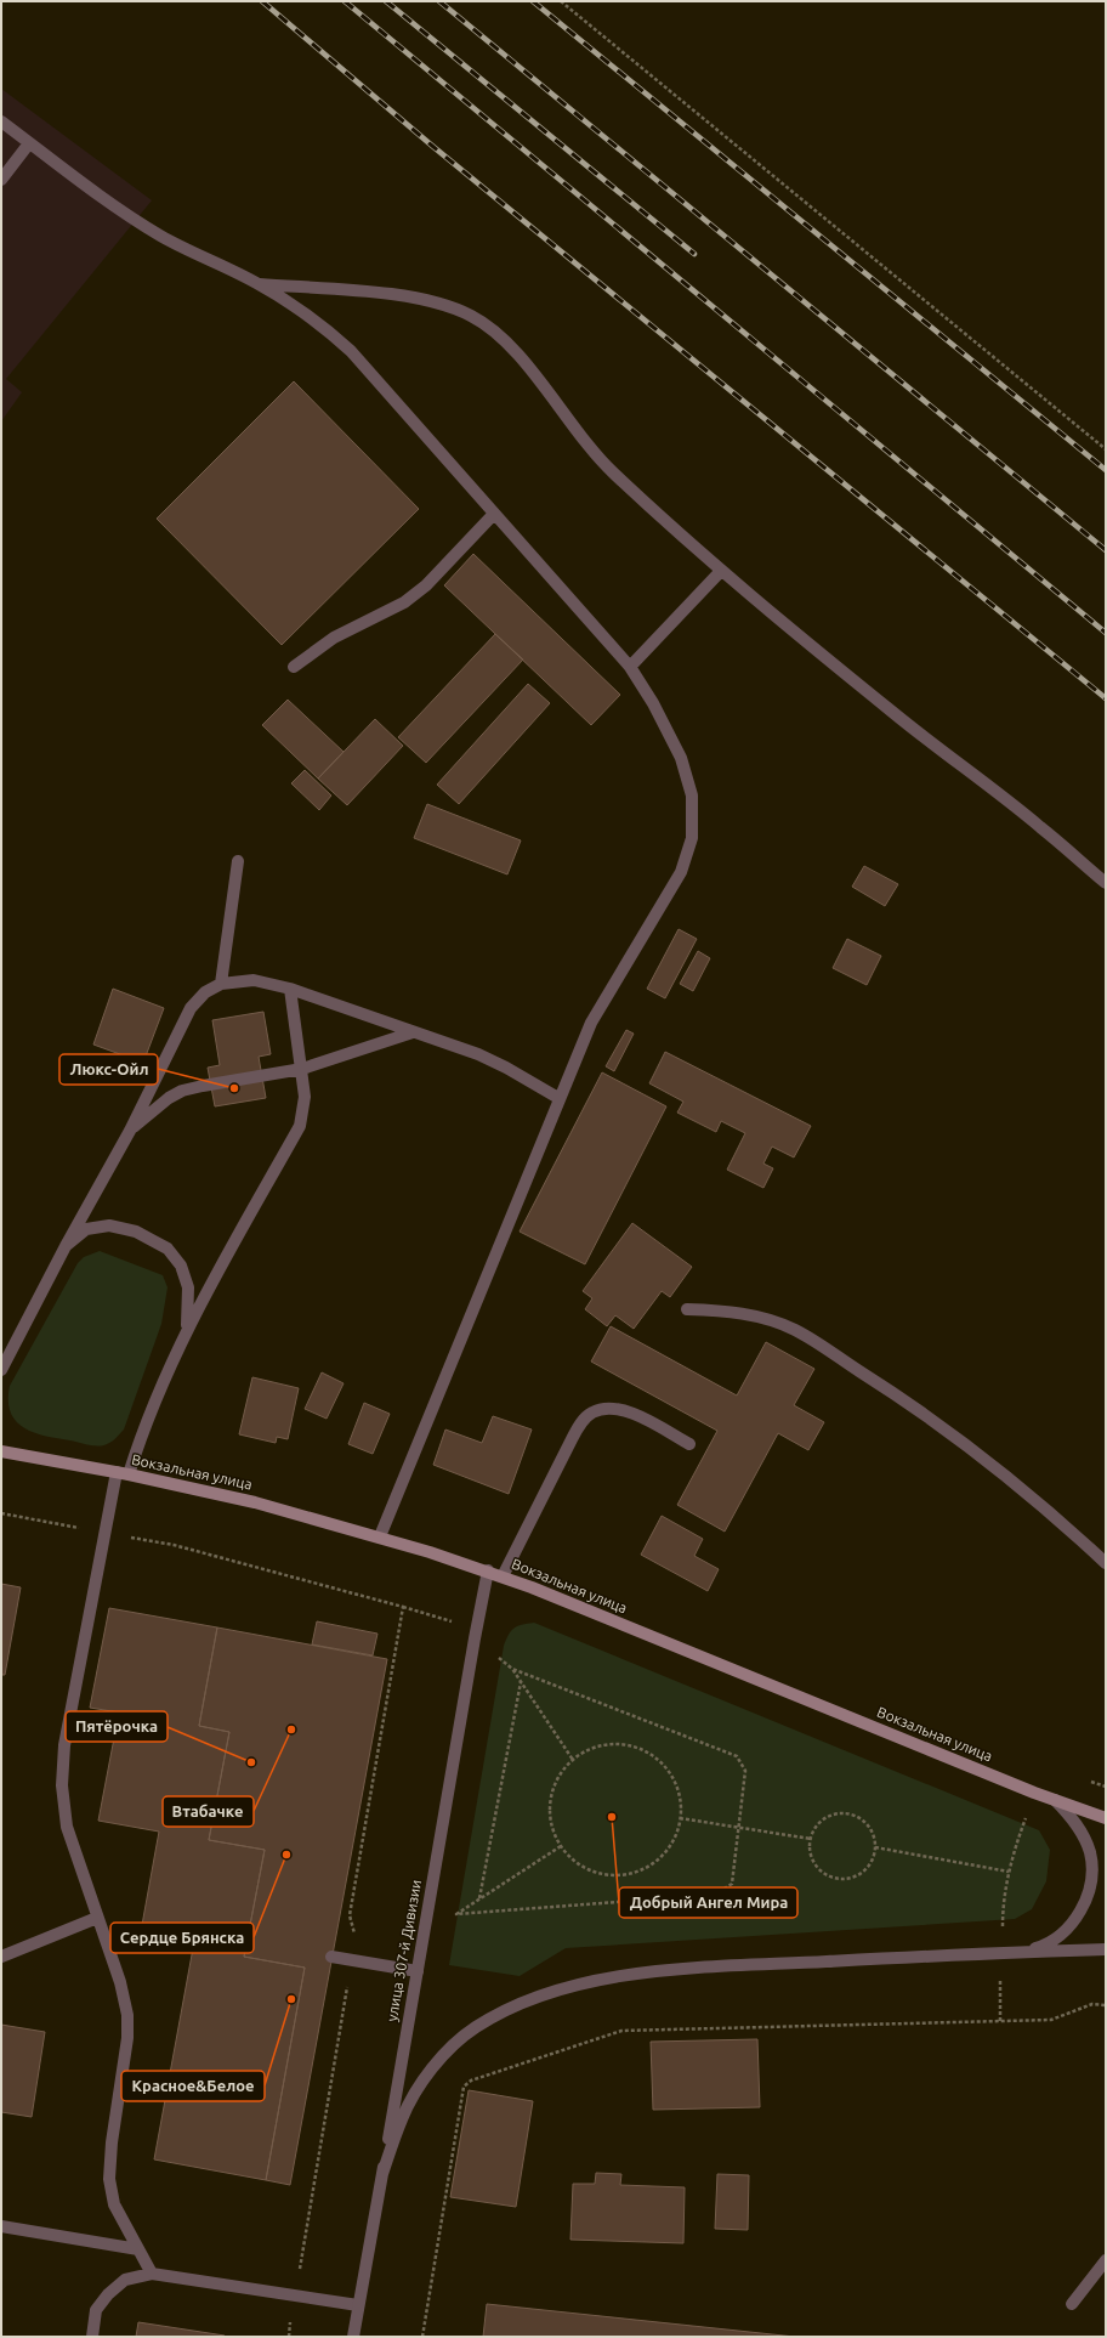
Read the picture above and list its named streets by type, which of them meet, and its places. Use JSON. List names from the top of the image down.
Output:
{
  "streets": {
    "main road": ["Вокзальная улица"],
    "street": ["улица 307-й Дивизии"]
  },
  "crossings": [
    ["Вокзальная улица", "улица 307-й Дивизии"]
  ],
  "places": [
    "Люкс-Ойл",
    "Втабачке",
    "Пятёрочка",
    "Добрый Ангел Мира",
    "Сердце Брянска",
    "Красное&Белое"
  ]
}
